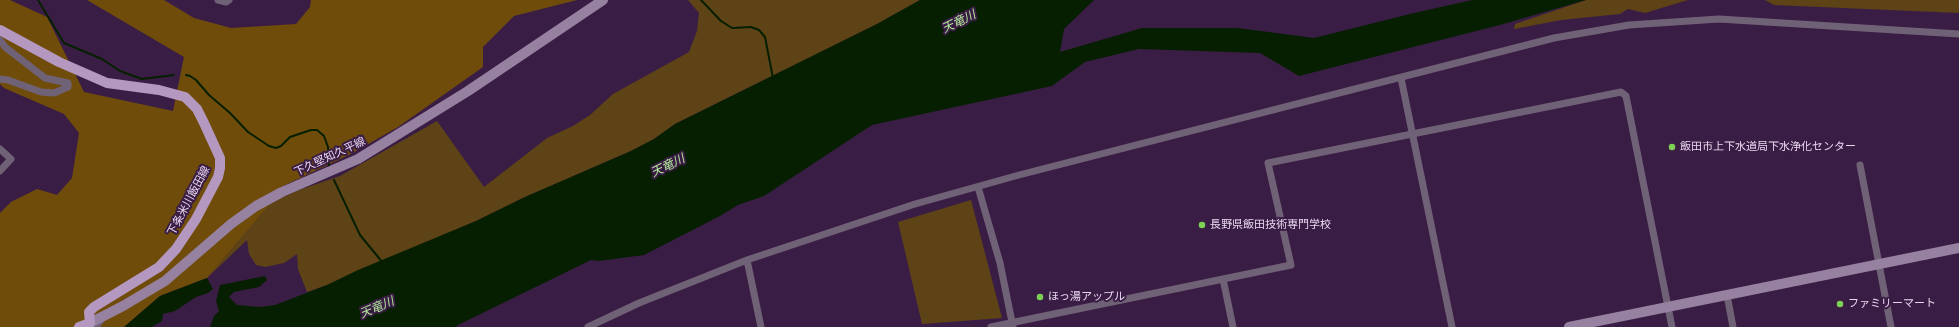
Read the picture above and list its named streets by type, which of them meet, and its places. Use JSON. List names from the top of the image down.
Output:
{
  "streets": {
    "main road": ["下久堅知久平線", "下条米川飯田線"]
  },
  "crossings": [
    ["下久堅知久平線", "下条米川飯田線"]
  ],
  "water": ["天竜川"],
  "places": [
    "飯田市上下水道局下水浄化センター",
    "長野県飯田技術専門学校",
    "ほっ湯アップル",
    "ファミリーマート"
  ]
}
